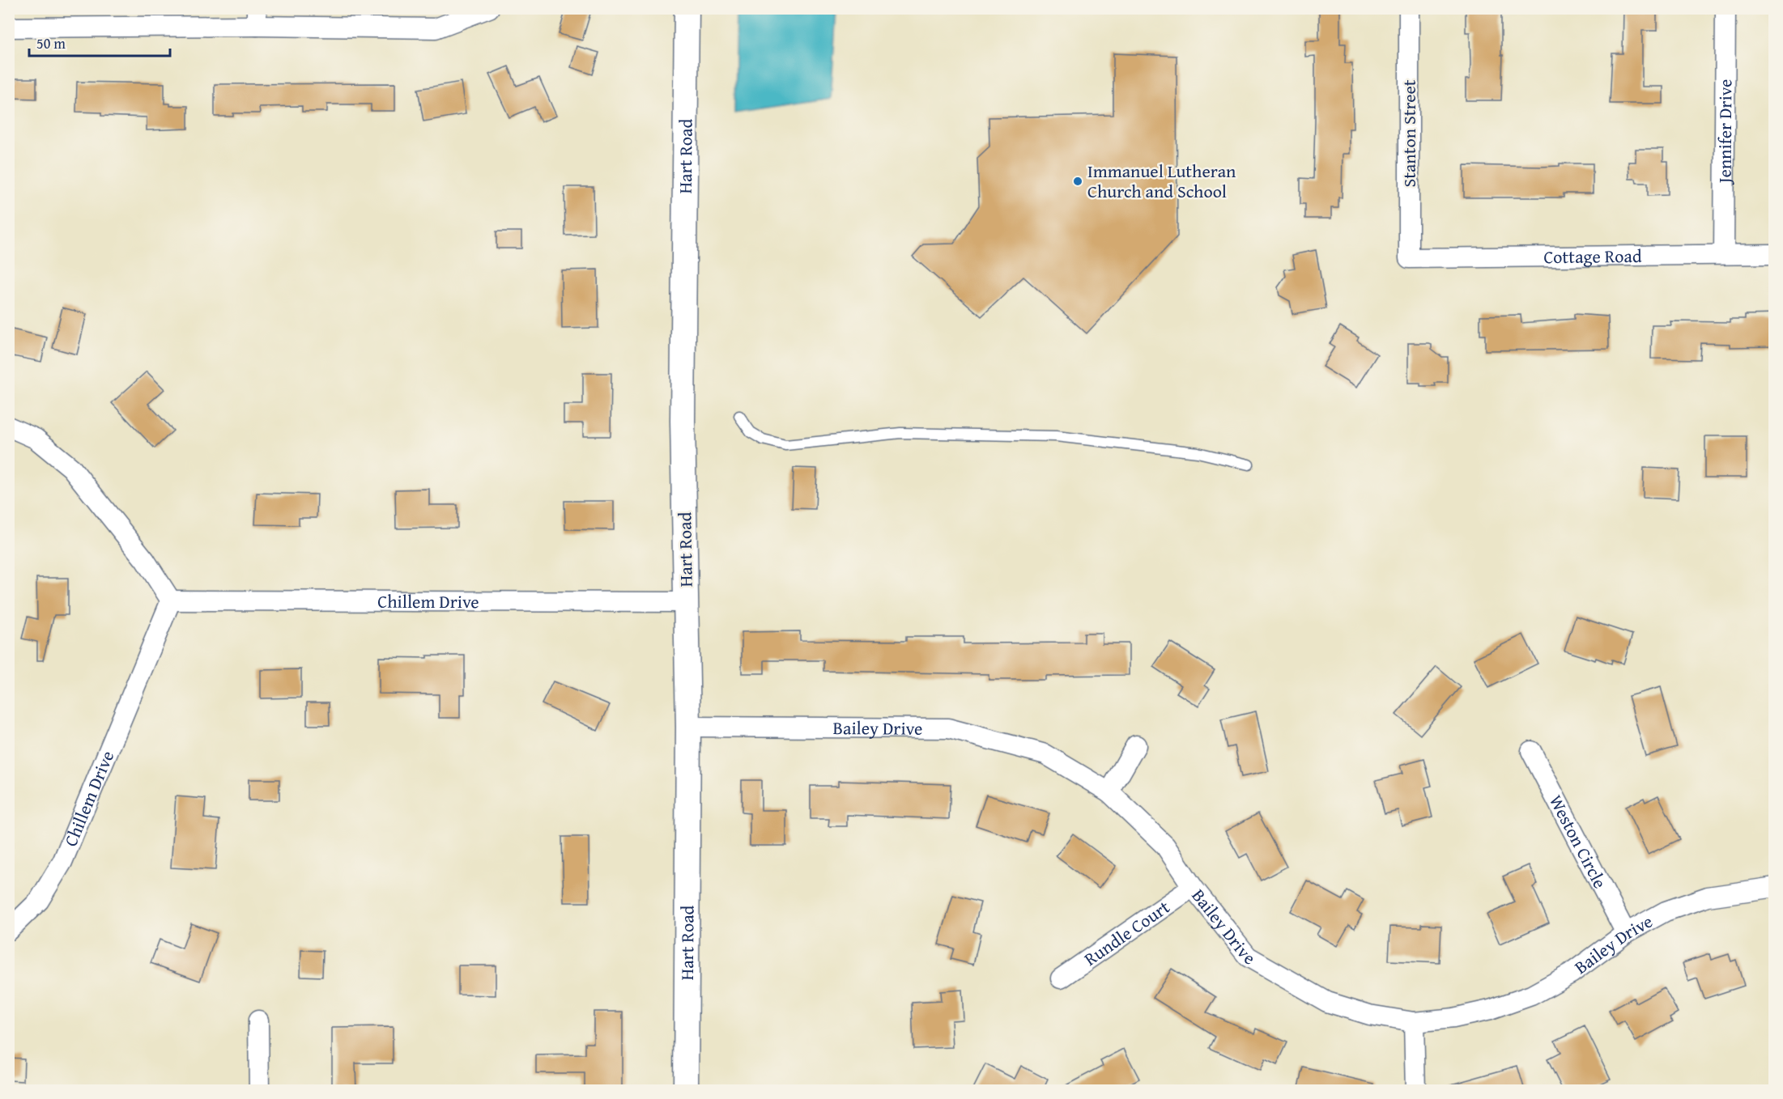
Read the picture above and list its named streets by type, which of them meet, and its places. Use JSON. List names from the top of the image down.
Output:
{
  "streets": {
    "street": [
      "Jennifer Drive",
      "Stanton Street",
      "Hart Road",
      "Cottage Road",
      "Chillem Drive",
      "Bailey Drive",
      "Weston Circle",
      "Rundle Court"
    ]
  },
  "crossings": [
    ["Jennifer Drive", "Cottage Road"],
    ["Stanton Street", "Cottage Road"],
    ["Hart Road", "Chillem Drive"],
    ["Hart Road", "Bailey Drive"],
    ["Bailey Drive", "Weston Circle"],
    ["Bailey Drive", "Rundle Court"]
  ],
  "places": ["Immanuel Lutheran Church and School"],
  "scale_bar": "50 m"
}
